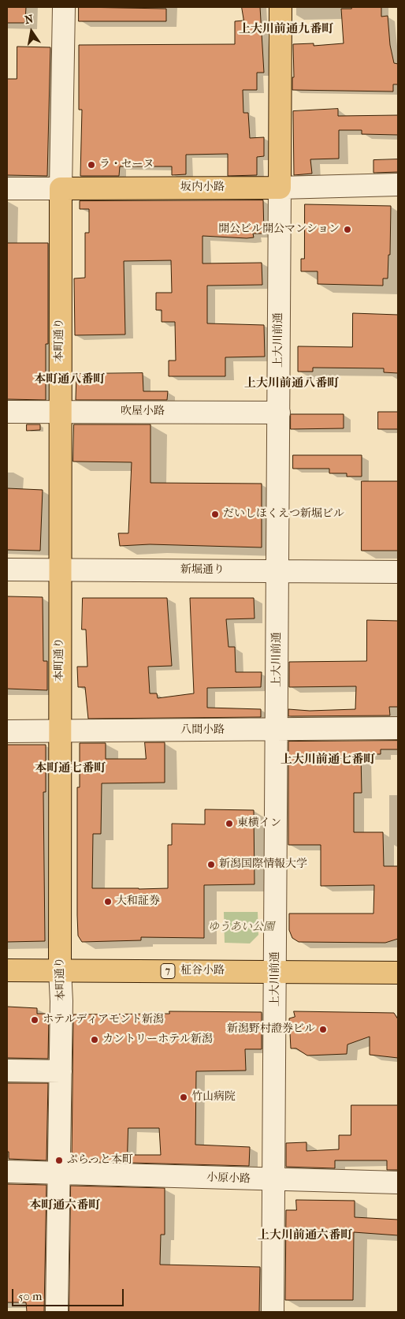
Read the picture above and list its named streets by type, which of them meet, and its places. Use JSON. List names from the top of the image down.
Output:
{
  "streets": {
    "main road": [
      "坂内小路",
      "本町通り",
      "上大川前通",
      "7",
      "柾谷小路"
    ],
    "street": [
      "吹屋小路",
      "新堀通り",
      "八間小路",
      "小原小路"
    ]
  },
  "crossings": [
    ["坂内小路", "本町通り"],
    ["坂内小路", "上大川前通"],
    ["本町通り", "吹屋小路"],
    ["本町通り", "新堀通り"],
    ["本町通り", "八間小路"],
    ["本町通り", "柾谷小路"],
    ["本町通り", "小原小路"],
    ["上大川前通", "吹屋小路"],
    ["上大川前通", "新堀通り"],
    ["上大川前通", "八間小路"],
    ["上大川前通", "柾谷小路"],
    ["上大川前通", "小原小路"]
  ],
  "districts": [
    "上大川前通九番町",
    "本町通八番町",
    "上大川前通八番町",
    "上大川前通七番町",
    "本町通七番町",
    "本町通六番町",
    "上大川前通六番町"
  ],
  "parks": ["ゆうあい公園"],
  "places": [
    "ラ・セーヌ",
    "開公ビル開公マンション",
    "だいしほくえつ新堀ビル",
    "東横イン",
    "新潟国際情報大学",
    "大和証券",
    "ホテルディアモント新潟",
    "新潟野村證券ビル",
    "カントリーホテル新潟",
    "竹山病院",
    "ぷらっと本町"
  ],
  "scale_bar": "50 m",
  "north": "top"
}
